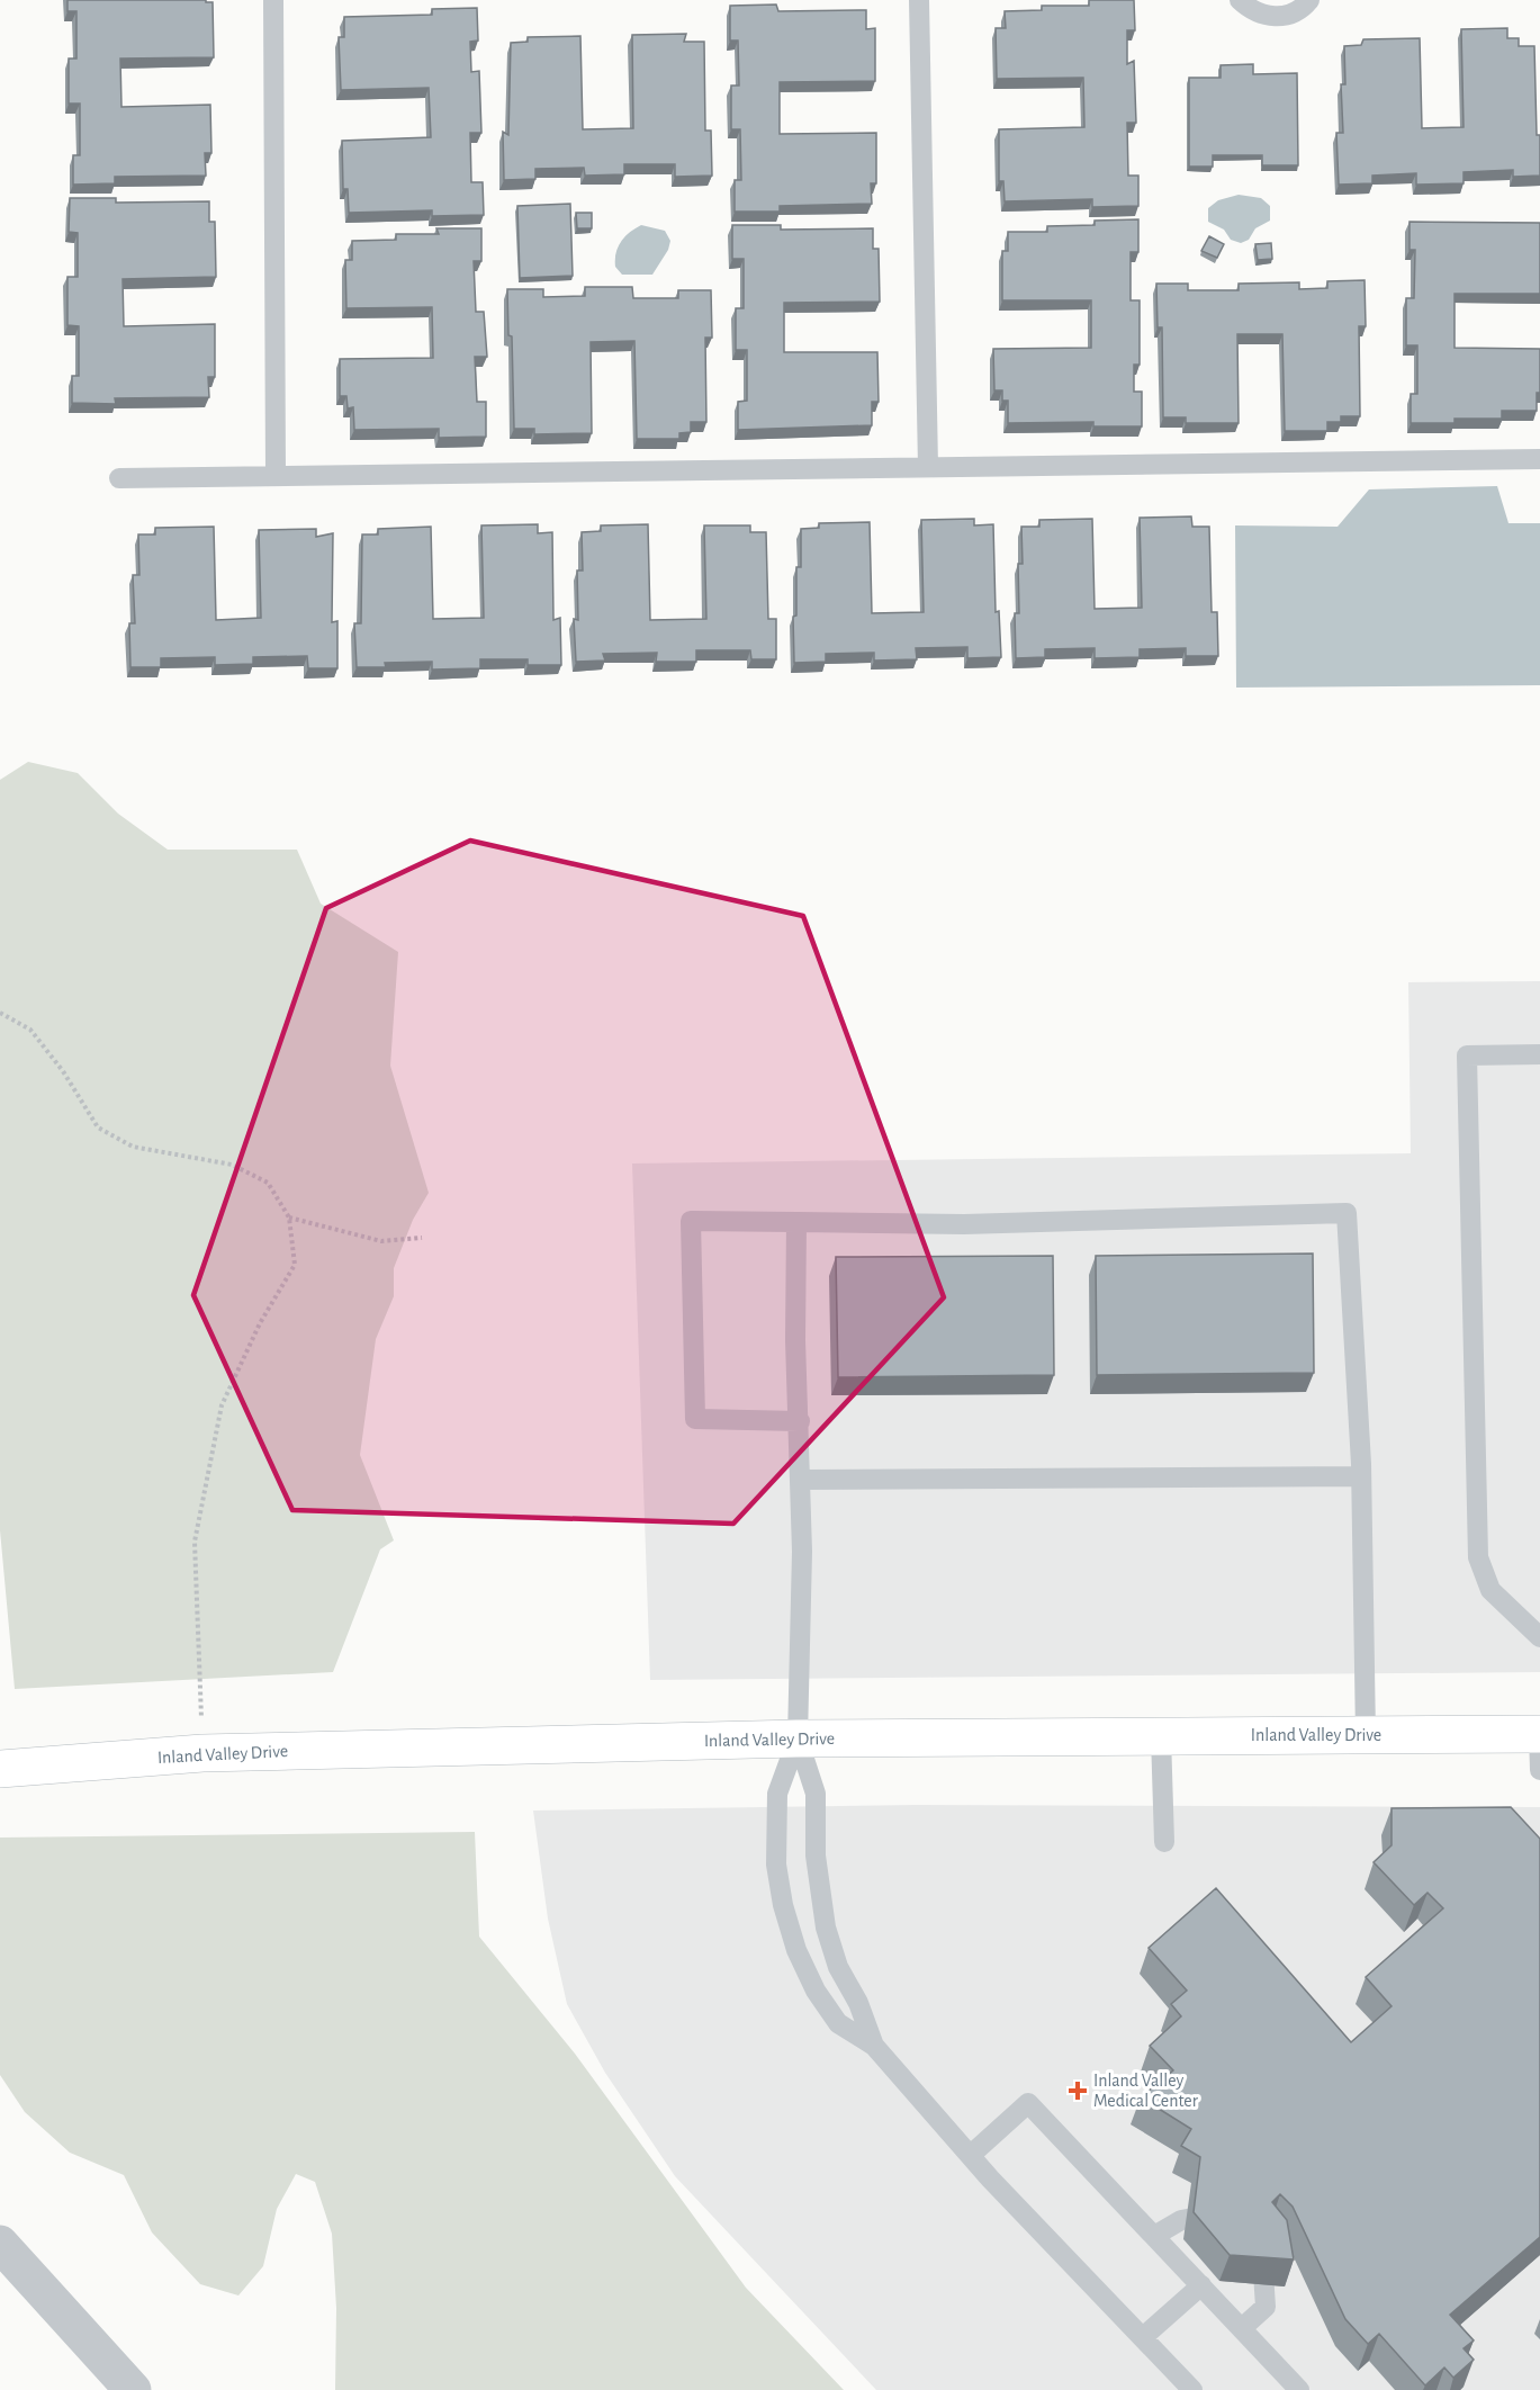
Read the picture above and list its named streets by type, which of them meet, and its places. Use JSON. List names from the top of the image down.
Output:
{
  "streets": {
    "street": ["Inland Valley Drive"]
  },
  "places": {
    "health": ["Inland Valley Medical Center"]
  }
}
